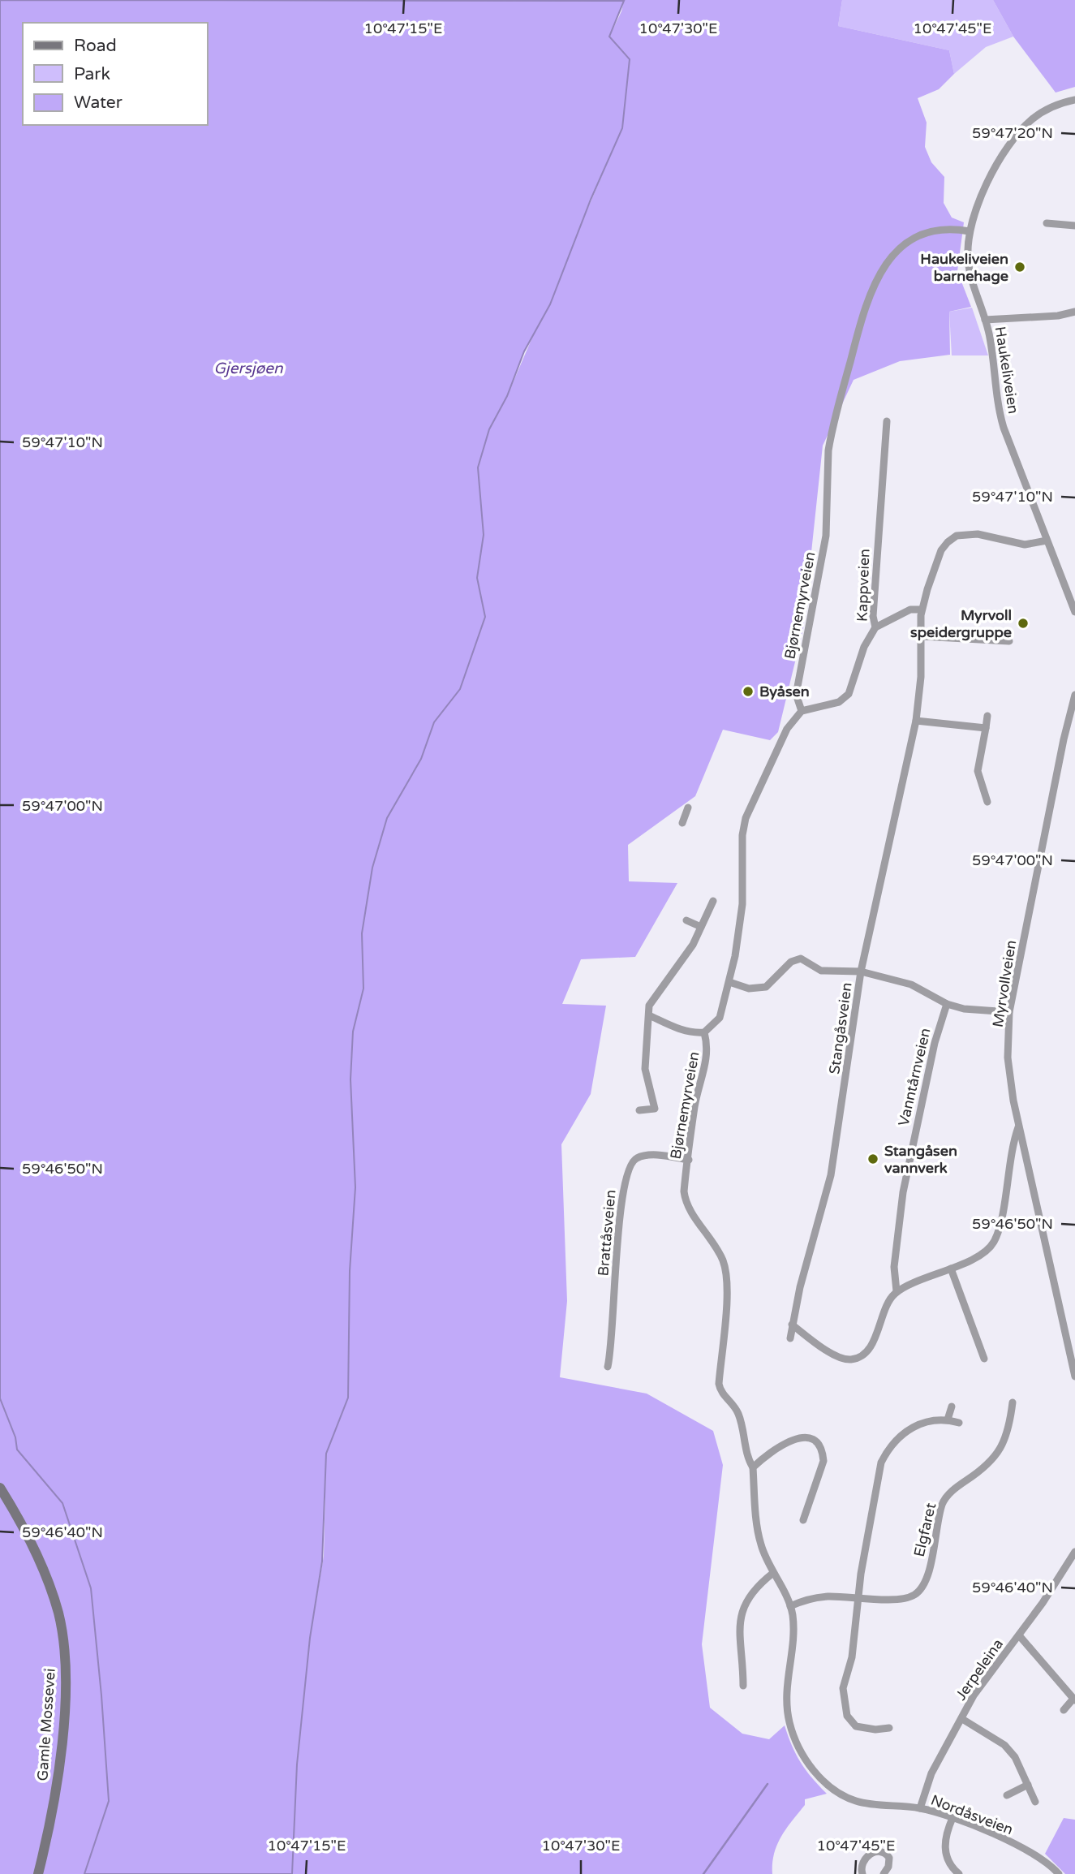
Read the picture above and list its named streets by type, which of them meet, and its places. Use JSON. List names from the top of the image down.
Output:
{
  "streets": {
    "main road": ["Gamle Mossevei"],
    "street": [
      "Haukeliveien",
      "Kappveien",
      "Bjørnemyrveien",
      "Myrvollveien",
      "Stangåsveien",
      "Vanntårnveien",
      "Brattåsveien",
      "Elgfaret",
      "Jerpeleina",
      "Nordåsveien"
    ]
  },
  "crossings": [
    ["Haukeliveien", "Bjørnemyrveien"],
    ["Haukeliveien", "Stangåsveien"],
    ["Kappveien", "Bjørnemyrveien"],
    ["Bjørnemyrveien", "Brattåsveien"],
    ["Bjørnemyrveien", "Nordåsveien"],
    ["Elgfaret", "Nordåsveien"],
    ["Jerpeleina", "Nordåsveien"]
  ],
  "water": ["Gjersjøen"],
  "places": [
    "Haukeliveien barnehage",
    "Myrvoll speidergruppe",
    "Byåsen",
    "Stangåsen vannverk"
  ],
  "legend": ["Road", "Park", "Water"],
  "coordinates": [
    "10°47'15\"E",
    "10°47'30\"E",
    "10°47'45\"E",
    "59°47'20\"N",
    "59°47'10\"N",
    "59°47'00\"N",
    "59°46'50\"N",
    "59°46'40\"N"
  ]
}
